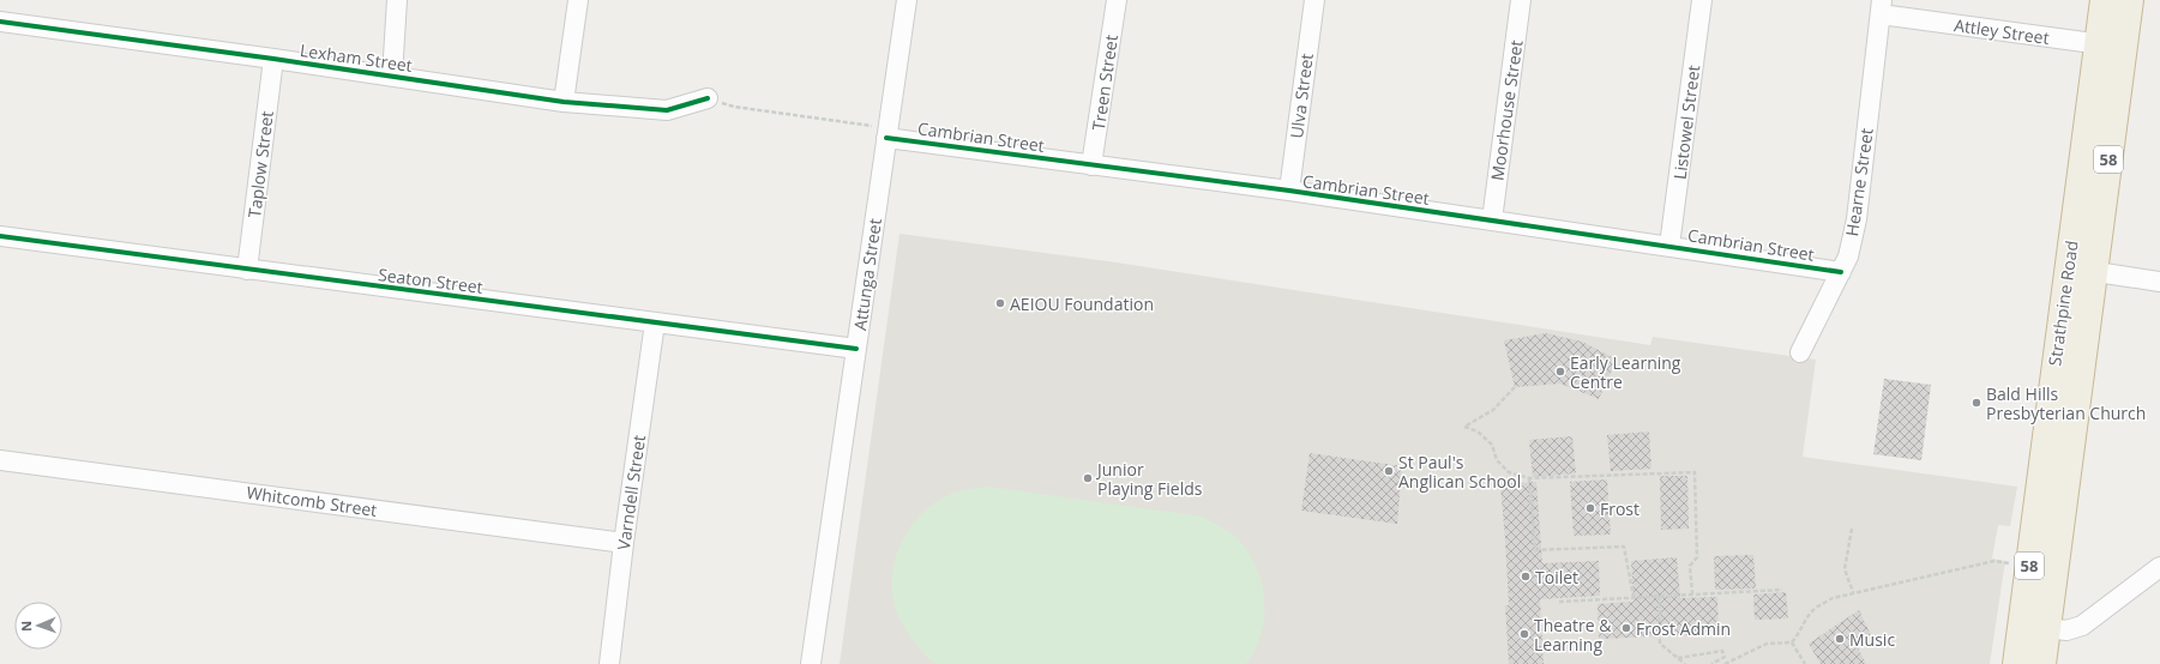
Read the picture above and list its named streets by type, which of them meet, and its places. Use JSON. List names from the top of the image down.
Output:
{
  "streets": {
    "highway": ["58", "Strathpine Road"],
    "street": [
      "Attley Street",
      "Lexham Street",
      "Treen Street",
      "Ulva Street",
      "Moorhouse Street",
      "Listowel Street",
      "Cambrian Street",
      "Taplow Street",
      "Hearne Street",
      "Attunga Street",
      "Seaton Street",
      "Varndell Street",
      "Whitcomb Street"
    ]
  },
  "crossings": [
    ["Attley Street", "Hearne Street"],
    ["Attley Street", "Strathpine Road"],
    ["Lexham Street", "Taplow Street"],
    ["Treen Street", "Cambrian Street"],
    ["Ulva Street", "Cambrian Street"],
    ["Moorhouse Street", "Cambrian Street"],
    ["Listowel Street", "Cambrian Street"],
    ["Cambrian Street", "Hearne Street"],
    ["Cambrian Street", "Attunga Street"],
    ["Taplow Street", "Seaton Street"],
    ["Attunga Street", "Seaton Street"],
    ["Seaton Street", "Varndell Street"],
    ["Varndell Street", "Whitcomb Street"]
  ],
  "places": [
    "AEIOU Foundation",
    "Early Learning Centre",
    "Bald Hills Presbyterian Church",
    "St Paul's Anglican School",
    "Junior Playing Fields",
    "Frost",
    "Toilet",
    "Frost Admin",
    "Theatre & Learning",
    "Music"
  ],
  "north": "left"
}
